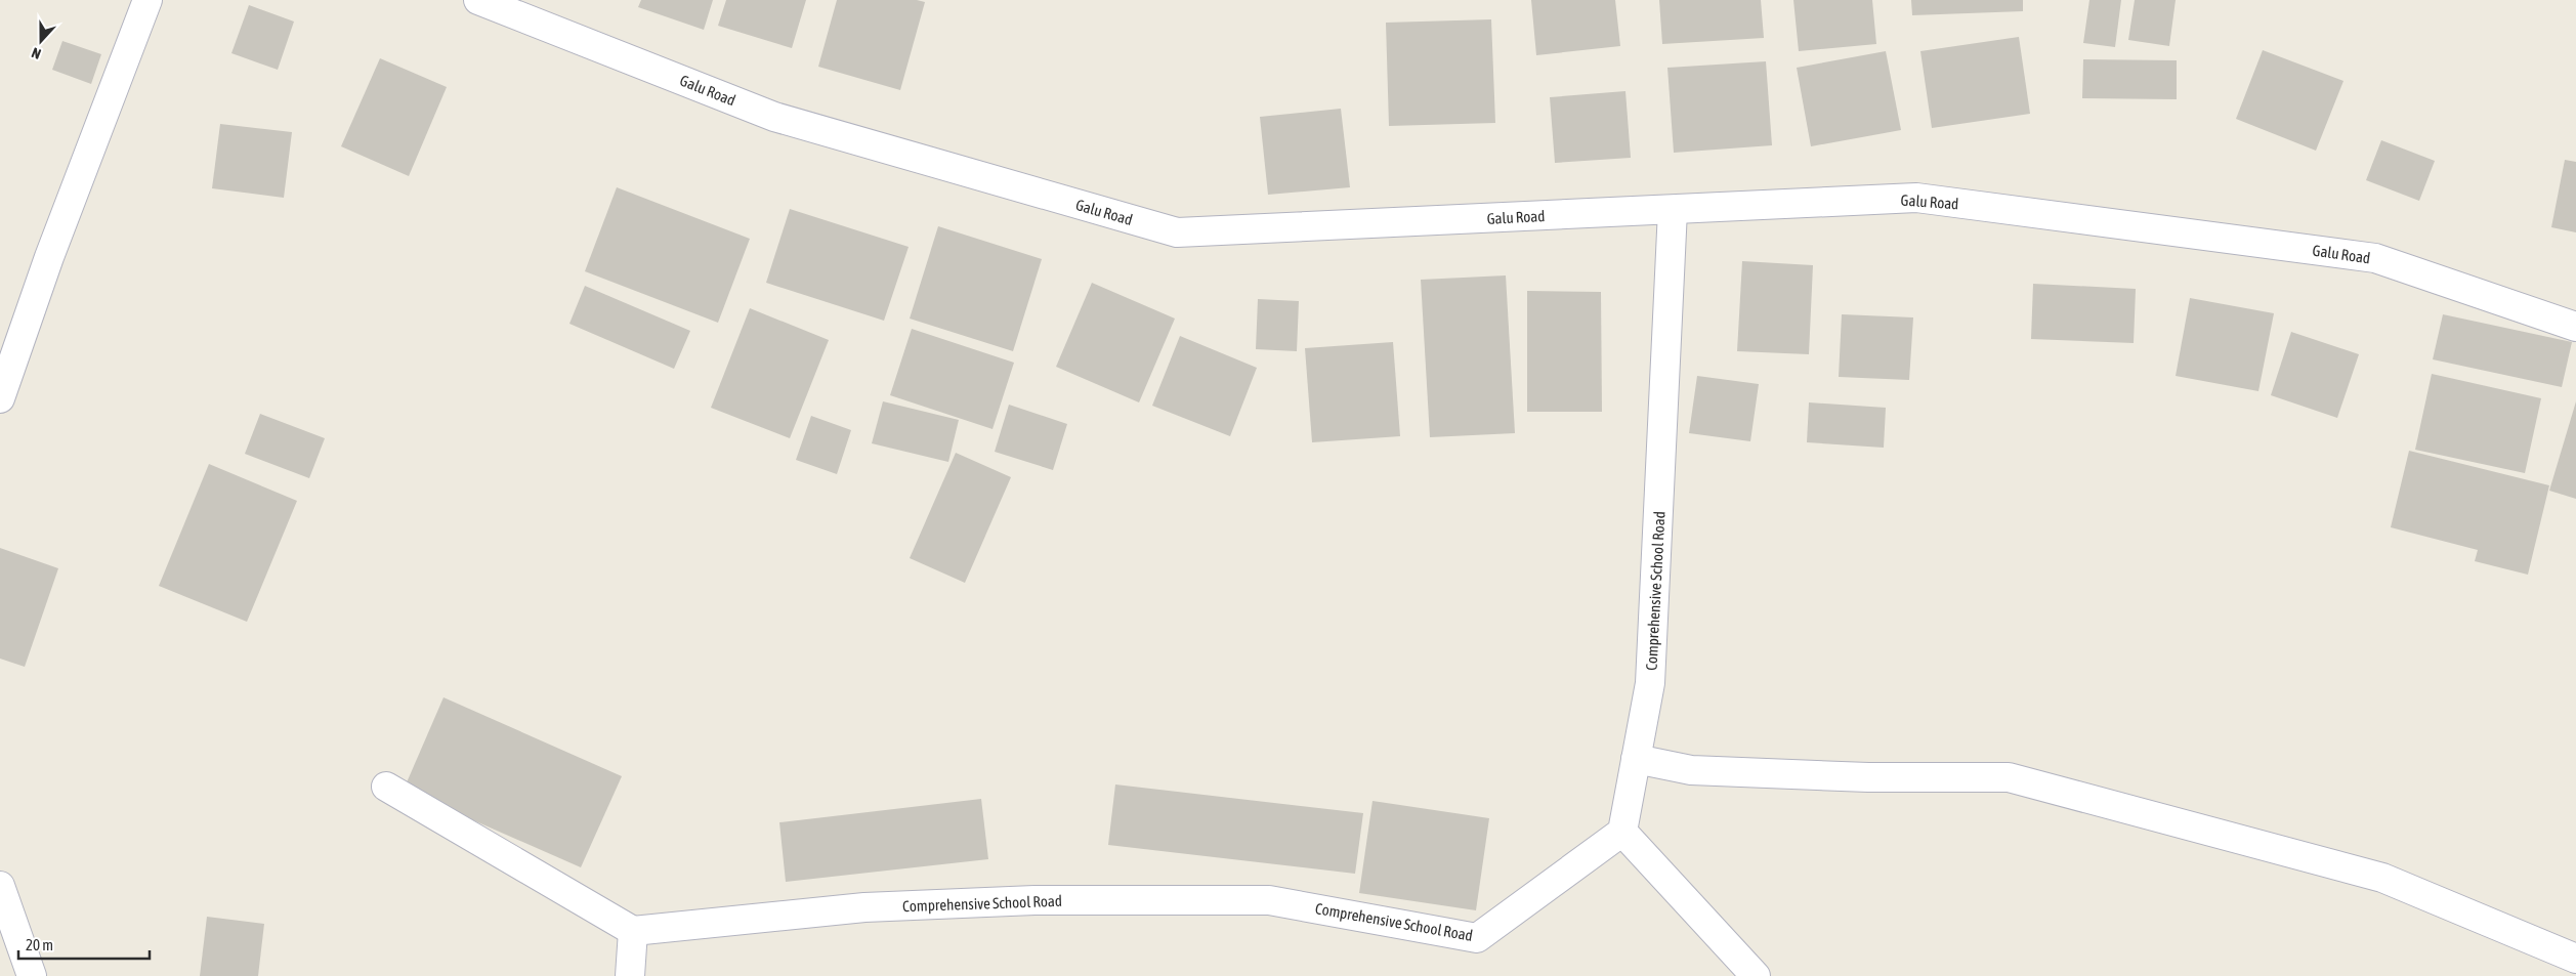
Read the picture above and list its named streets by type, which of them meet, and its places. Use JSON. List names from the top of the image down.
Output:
{
  "streets": {
    "street": ["Galu Road", "Comprehensive School Road"]
  },
  "crossings": [
    ["Galu Road", "Comprehensive School Road"]
  ],
  "scale_bar": "20 m",
  "north": "bottom"
}
